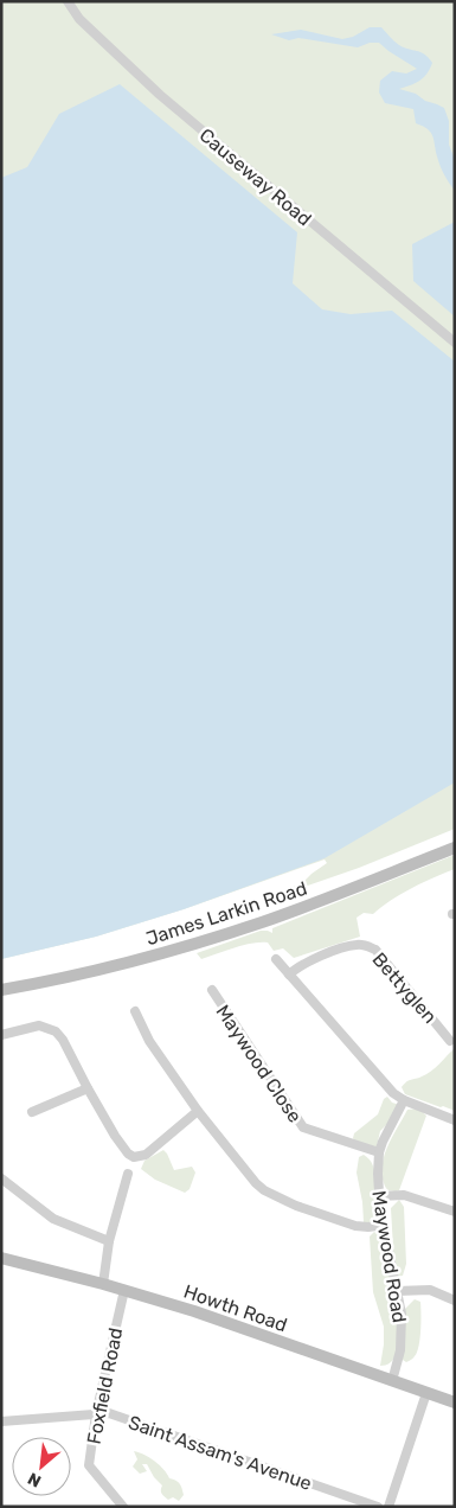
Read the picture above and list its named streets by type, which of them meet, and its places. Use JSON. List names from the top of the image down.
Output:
{
  "streets": {
    "main road": ["James Larkin Road", "Howth Road"],
    "street": [
      "Causeway Road",
      "Bettyglen",
      "Maywood Close",
      "Maywood Road",
      "Foxfield Road",
      "Saint Assam's Avenue"
    ]
  },
  "crossings": [
    ["Maywood Close", "Maywood Road"],
    ["Maywood Road", "Howth Road"],
    ["Howth Road", "Foxfield Road"],
    ["Foxfield Road", "Saint Assam's Avenue"]
  ],
  "north": "bottom left"
}
